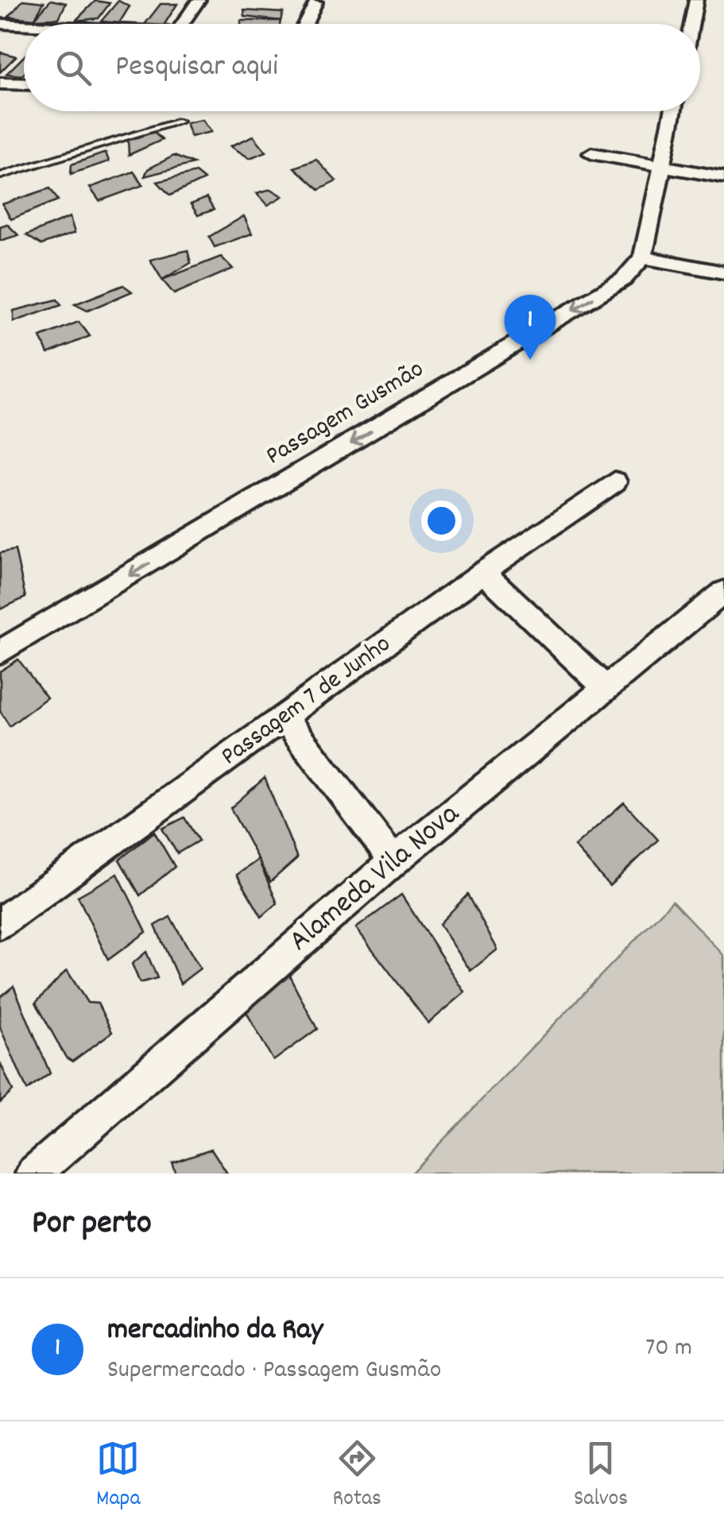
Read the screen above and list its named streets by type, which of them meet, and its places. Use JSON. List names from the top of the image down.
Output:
{
  "streets": {
    "street": ["Passagem Gusmão", "Passagem 7 de Junho", "Alameda Vila Nova"]
  },
  "one_way": ["Passagem Gusmão"],
  "page": {
    "search": "Pesquisar aqui",
    "pins": "1",
    "heading": "Por perto",
    "list": [
      {
        "mark": "1",
        "name": "mercadinho da Ray",
        "note": "Supermercado · Passagem Gusmão",
        "value": "70 m"
      }
    ],
    "nav": ["Mapa", "Rotas", "Salvos"]
  }
}
